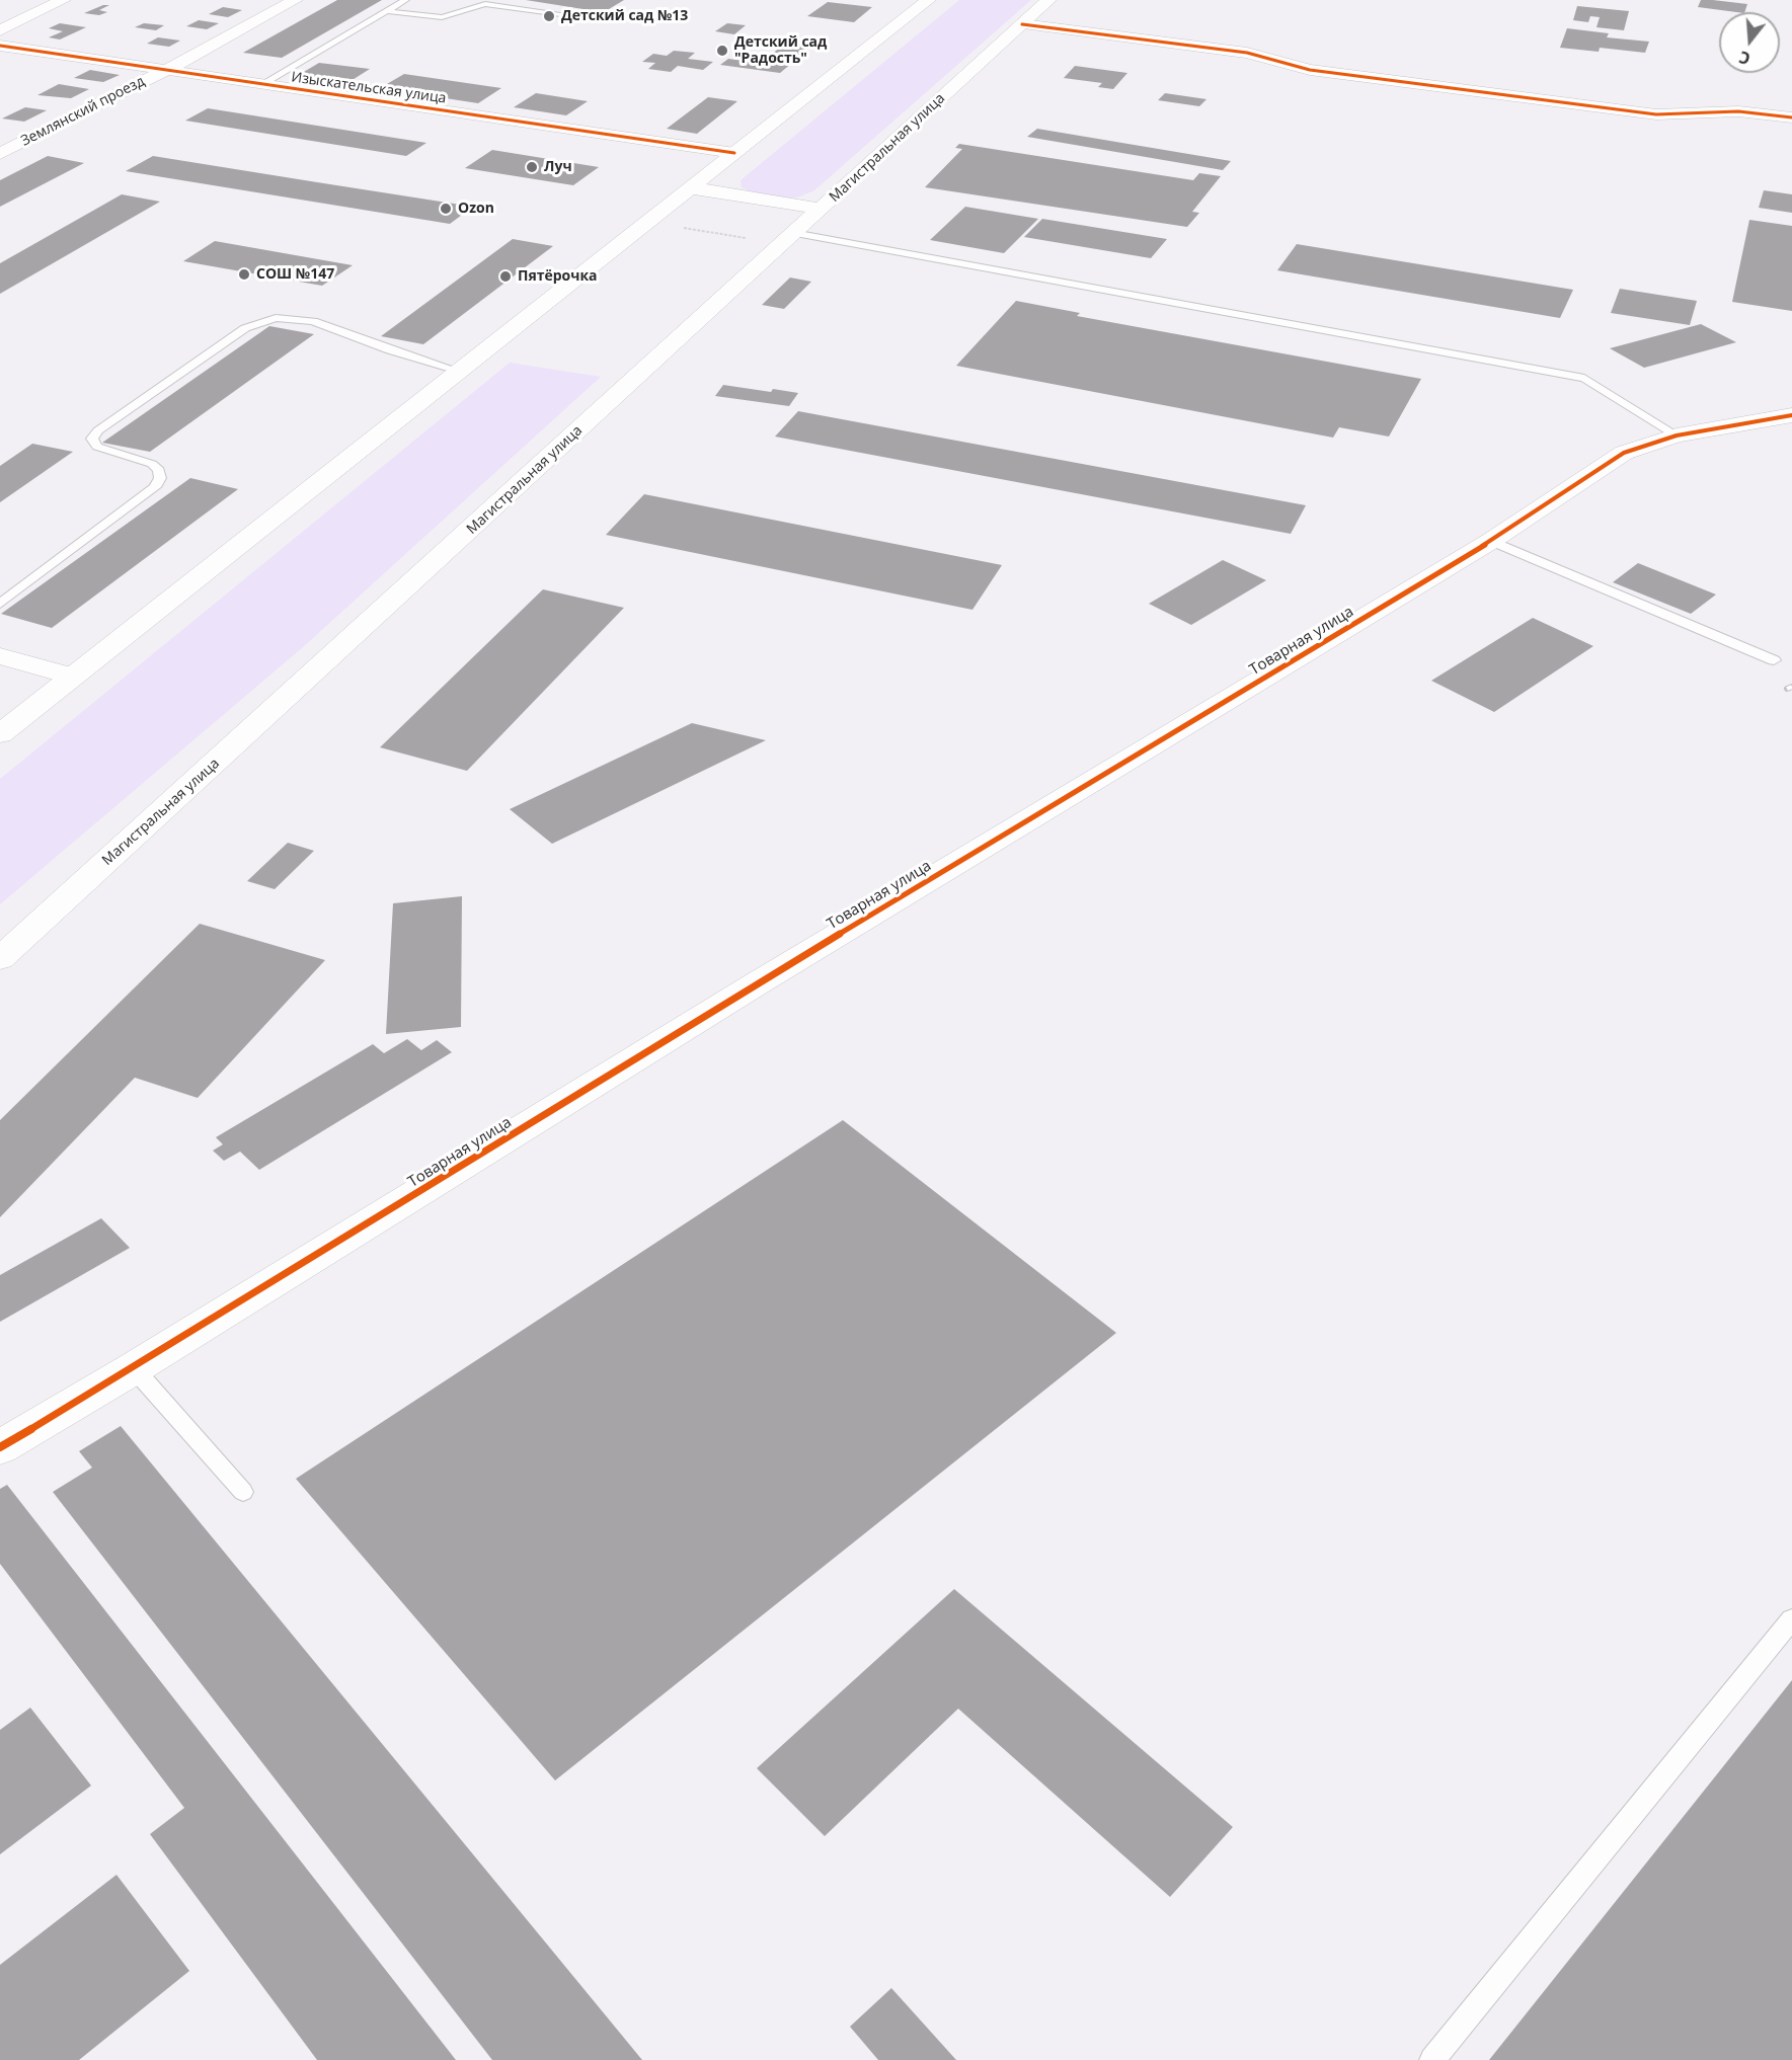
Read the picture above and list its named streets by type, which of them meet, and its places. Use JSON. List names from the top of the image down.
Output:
{
  "streets": {
    "street": [
      "Изыскательская улица",
      "Землянский проезд",
      "Магистральная улица",
      "Товарная улица"
    ]
  },
  "crossings": [
    ["Изыскательская улица", "Землянский проезд"]
  ],
  "places": [
    "Детский сад №13",
    "Детский сад \"Радость\"",
    "Луч",
    "Ozon",
    "СОШ №147",
    "Пятёрочка"
  ],
  "north": "bottom"
}
